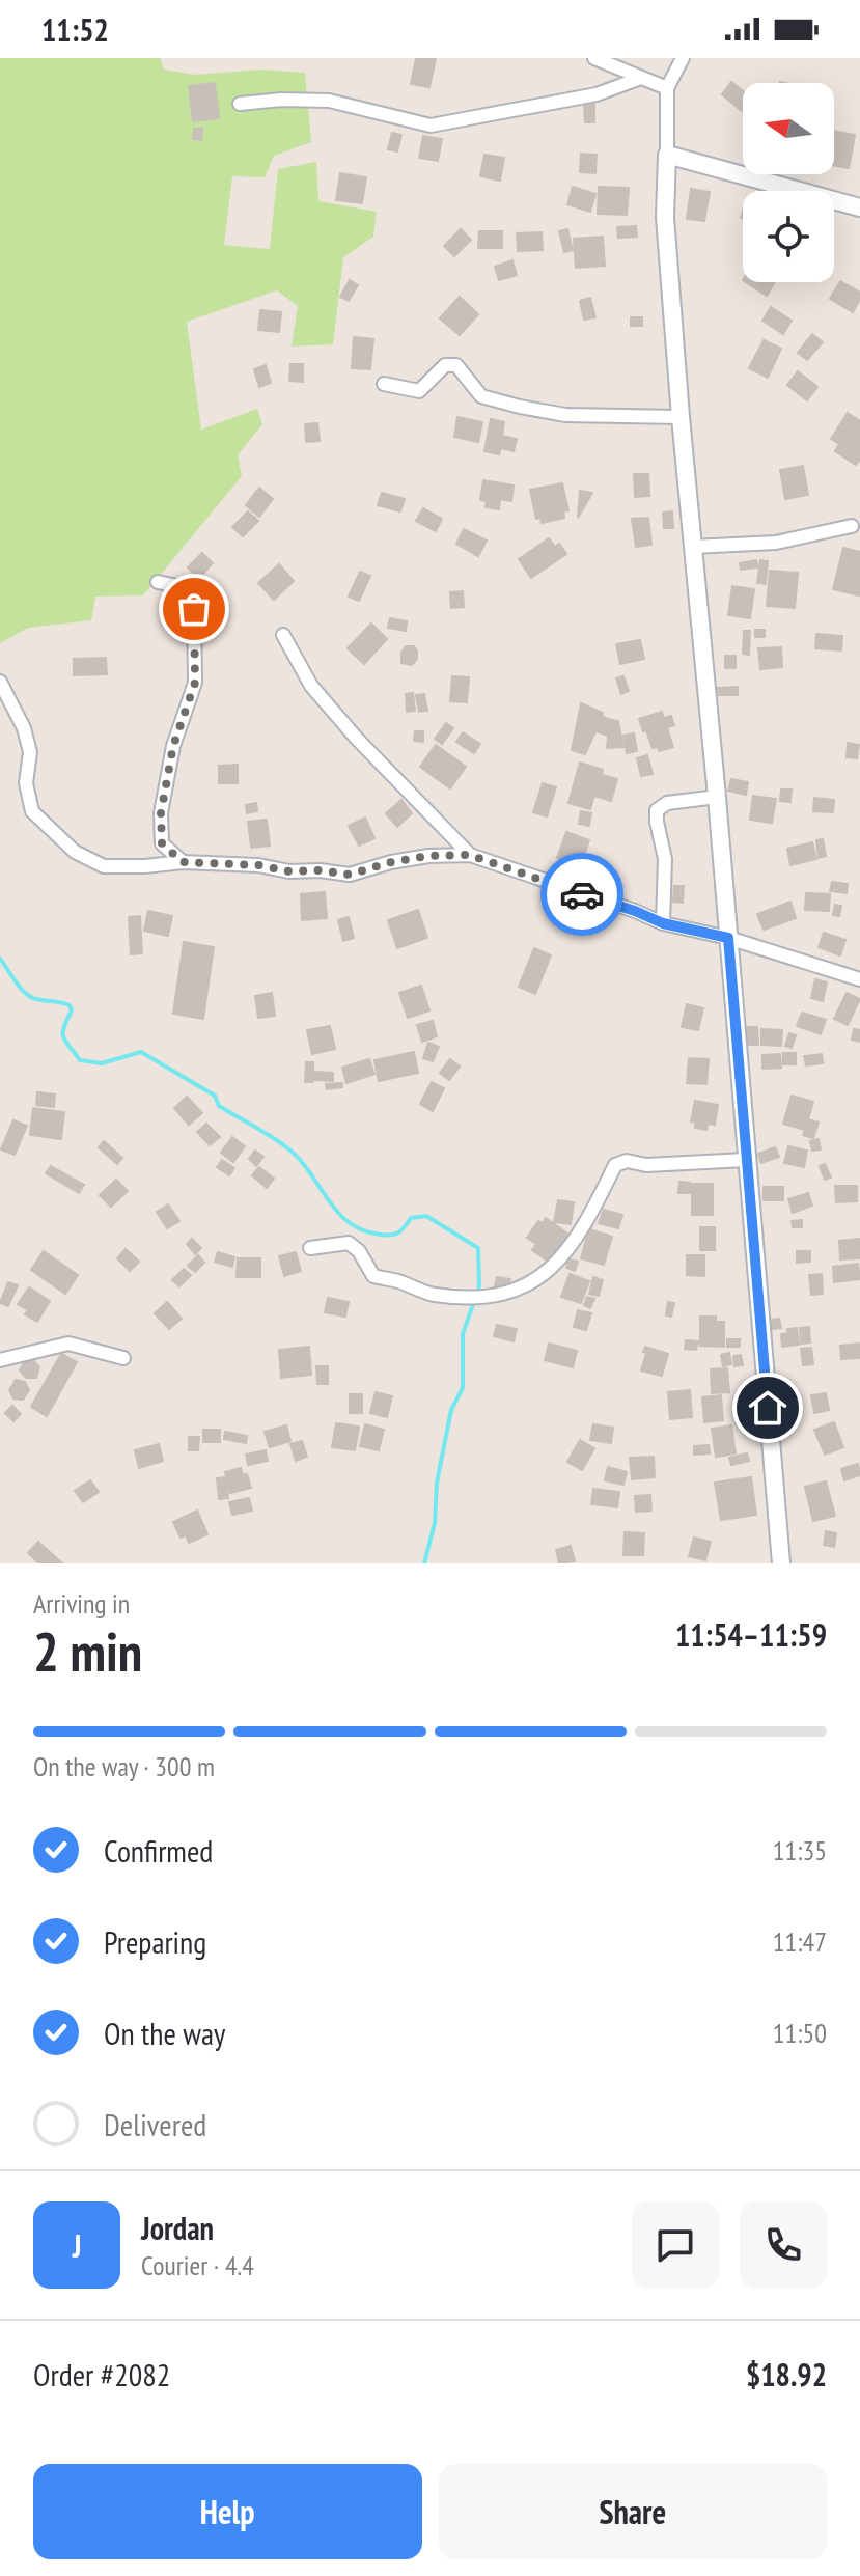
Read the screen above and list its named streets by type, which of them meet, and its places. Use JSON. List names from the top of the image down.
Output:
{
  "north": "left",
  "page": {
    "status": "11:52",
    "heading": ["2 min", "Arriving in", "11:54–11:59"],
    "panel": [
      "Jordan",
      "Courier · 4.4",
      "Order #2082",
      "$18.92"
    ],
    "bar": "On the way · 300 m",
    "list": [
      ["Confirmed", "11:35"],
      ["Preparing", "11:47"],
      ["On the way", "11:50"],
      "Delivered"
    ],
    "round": "J",
    "buttons": ["Help", "Share"]
  }
}
